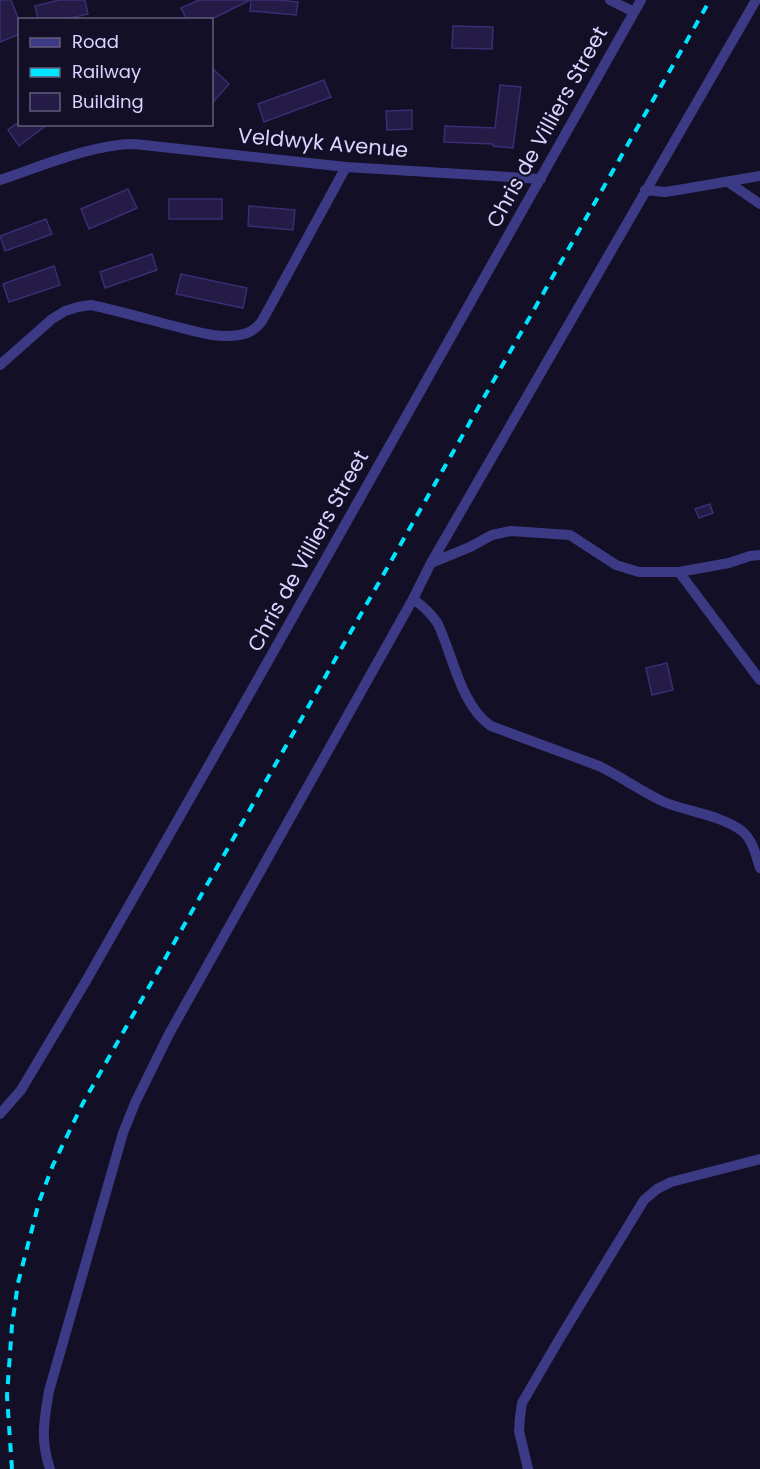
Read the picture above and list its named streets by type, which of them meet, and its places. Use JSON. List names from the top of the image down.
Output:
{
  "streets": {
    "street": ["Chris de Villiers Street", "Veldwyk Avenue"]
  },
  "crossings": [
    ["Chris de Villiers Street", "Veldwyk Avenue"]
  ],
  "legend": ["Road", "Railway", "Building"]
}
